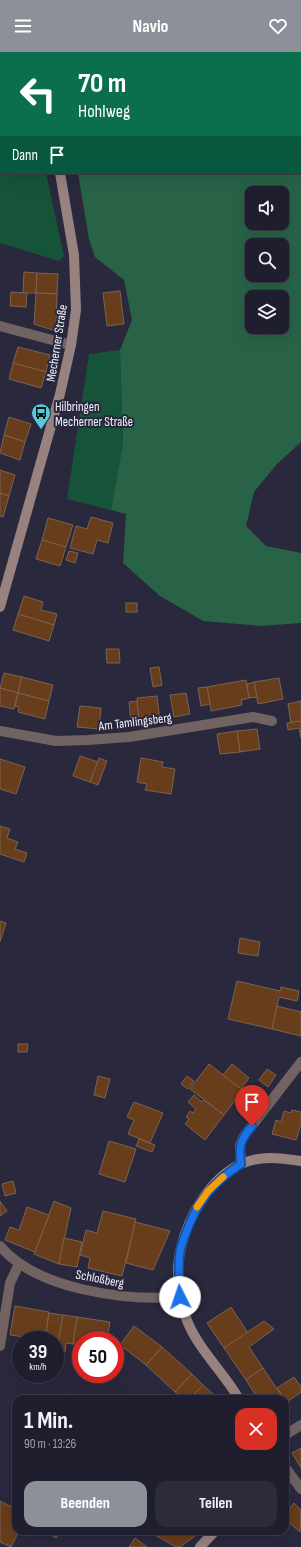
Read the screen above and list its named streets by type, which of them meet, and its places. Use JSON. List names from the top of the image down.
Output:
{
  "streets": {
    "main road": ["Mecherner Straße"],
    "street": ["Am Tamlingsberg", "Schloßberg"]
  },
  "places": {
    "bus stop": ["Hilbringen Mecherner Straße"]
  },
  "page": {
    "header": "Navio",
    "turn": ["70 m", "Hohlweg"],
    "then": "Dann",
    "speed": "39 km/h",
    "limit": "50",
    "heading": ["1 Min.", "90 m · 13:26"],
    "buttons": ["Beenden", "Teilen"]
  }
}
